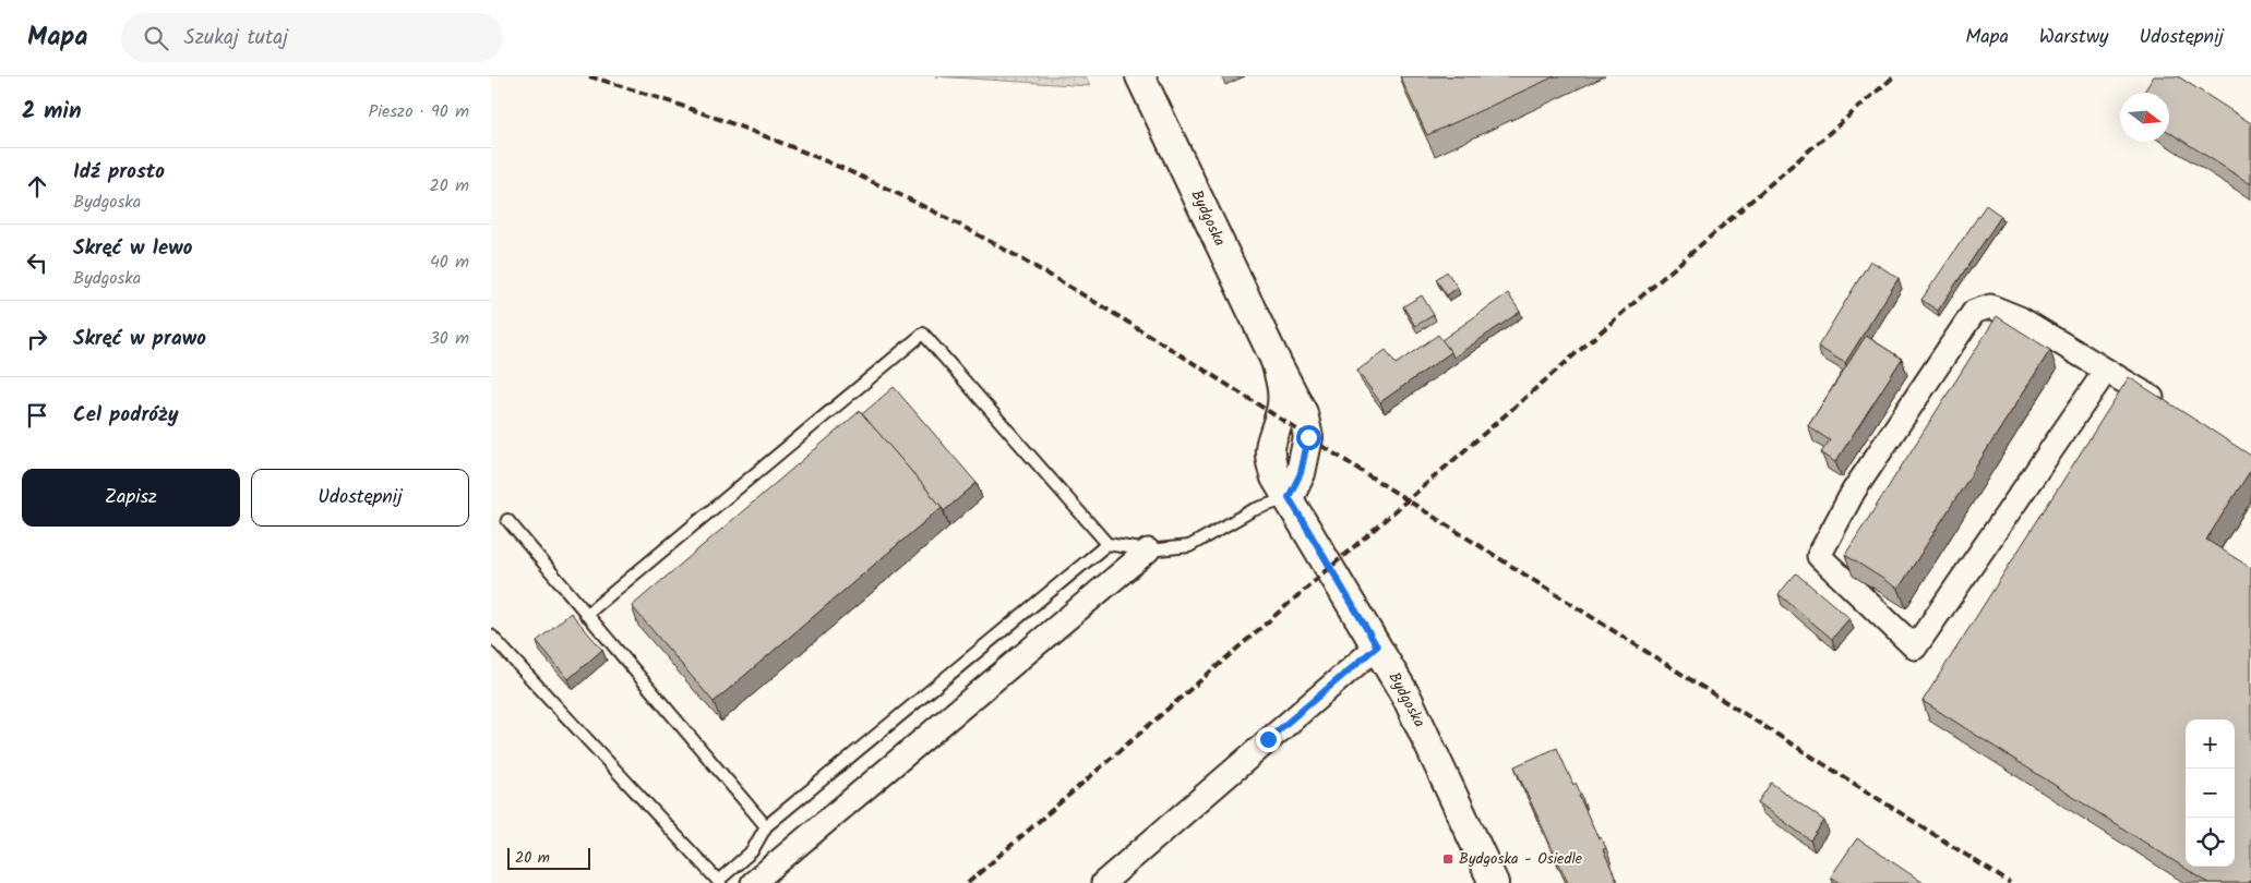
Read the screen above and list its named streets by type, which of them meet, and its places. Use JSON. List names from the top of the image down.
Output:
{
  "streets": {
    "street": ["Bydgoska"]
  },
  "places": {
    "transit": ["Bydgoska - Osiedle"]
  },
  "scale_bar": "20 m",
  "north": "right",
  "page": {
    "header": "Mapa",
    "search": "Szukaj tutaj",
    "nav": ["Mapa", "Warstwy", "Udostępnij"],
    "heading": ["2 min", "Pieszo · 90 m"],
    "list": [
      ["Idź prosto", "Bydgoska", "20 m"],
      ["Skręć w lewo", "Bydgoska", "40 m"],
      ["Skręć w prawo", "30 m"],
      "Cel podróży"
    ],
    "buttons": ["Zapisz", "Udostępnij"],
    "map_buttons": ["+", "−"],
    "scale": "20 m"
  }
}
